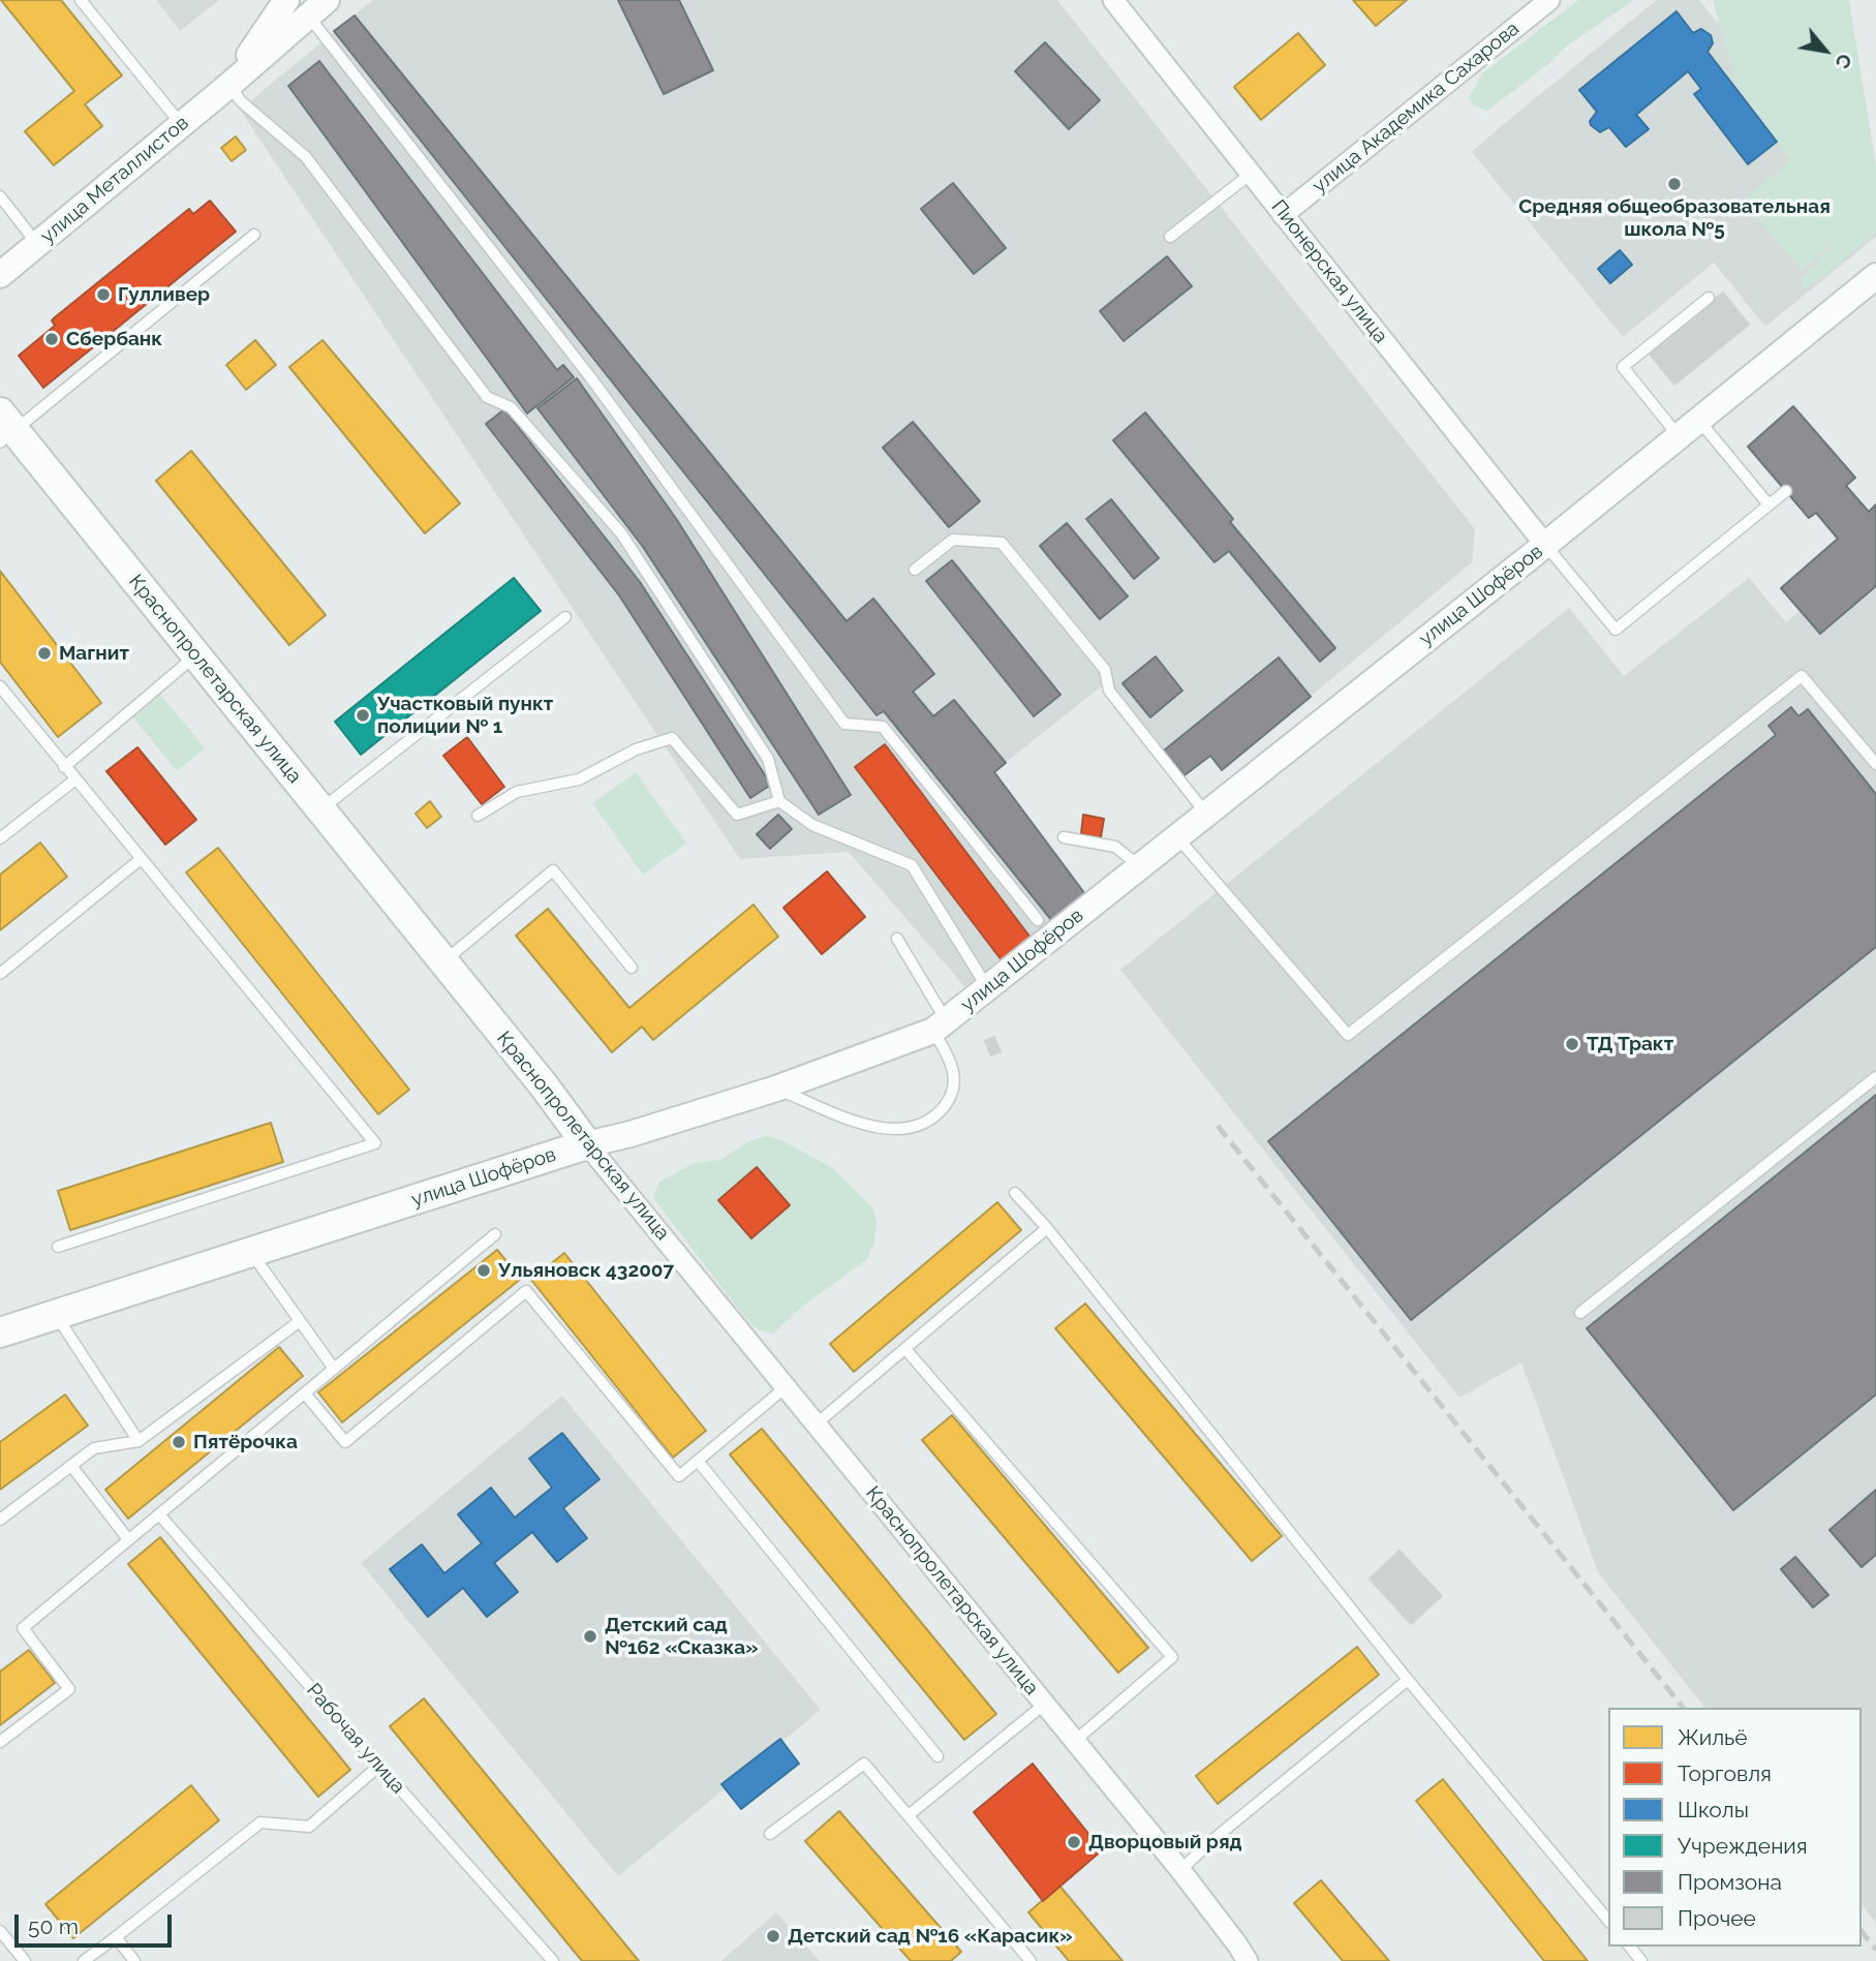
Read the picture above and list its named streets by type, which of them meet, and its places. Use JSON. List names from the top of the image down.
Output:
{
  "streets": {
    "main road": ["улица Шофёров", "Краснопролетарская улица"],
    "street": ["улица Академика Сахарова", "улица Металлистов", "Пионерская улица"],
    "lane": ["Рабочая улица"]
  },
  "crossings": [
    ["улица Академика Сахарова", "Пионерская улица"],
    ["Пионерская улица", "улица Шофёров"],
    ["улица Шофёров", "Краснопролетарская улица"]
  ],
  "places": [
    "Средняя общеобразовательная школа №5",
    "Гулливер",
    "Сбербанк",
    "Магнит",
    "Участковый пункт полиции № 1",
    "ТД Тракт",
    "Ульяновск 432007",
    "Пятёрочка",
    "Детский сад №162 «Сказка»",
    "Дворцовый ряд",
    "Детский сад №16 «Карасик»"
  ],
  "legend": [
    "Жильё",
    "Торговля",
    "Школы",
    "Учреждения",
    "Промзона",
    "Прочее"
  ],
  "scale_bar": "50 m",
  "north": "bottom right"
}
